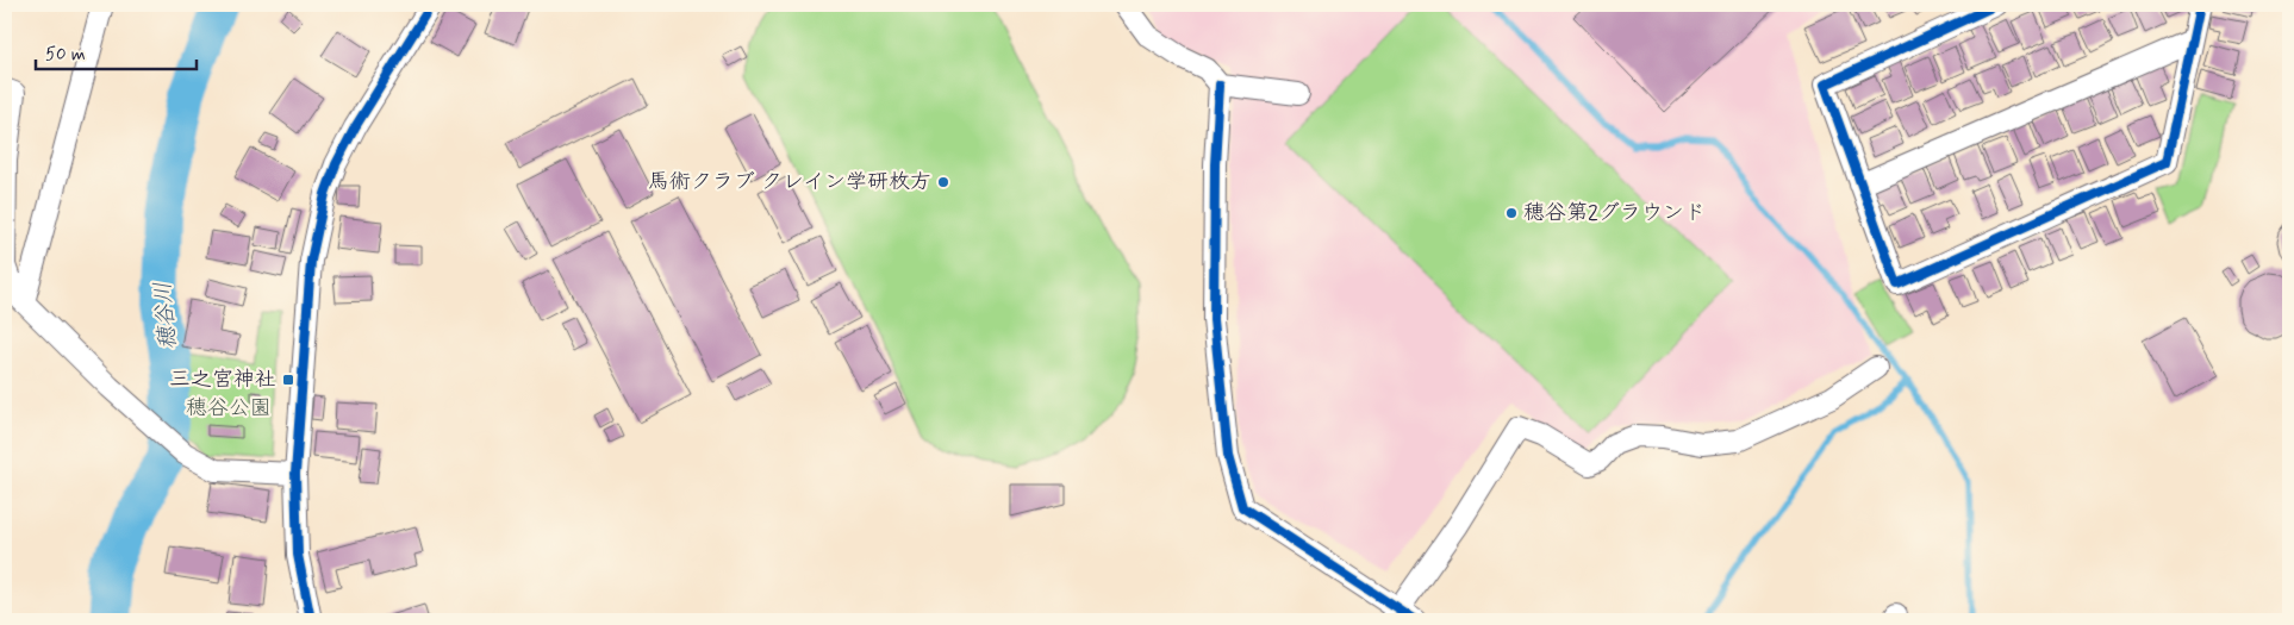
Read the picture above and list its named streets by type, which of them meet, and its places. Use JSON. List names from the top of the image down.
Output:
{
  "water": ["穂谷川"],
  "parks": ["穂谷公園"],
  "places": {
    "other": ["馬術クラブ クレイン学研枚方", "穂谷第2グラウンド"],
    "transit": ["三之宮神社"]
  },
  "scale_bar": "50 m"
}
